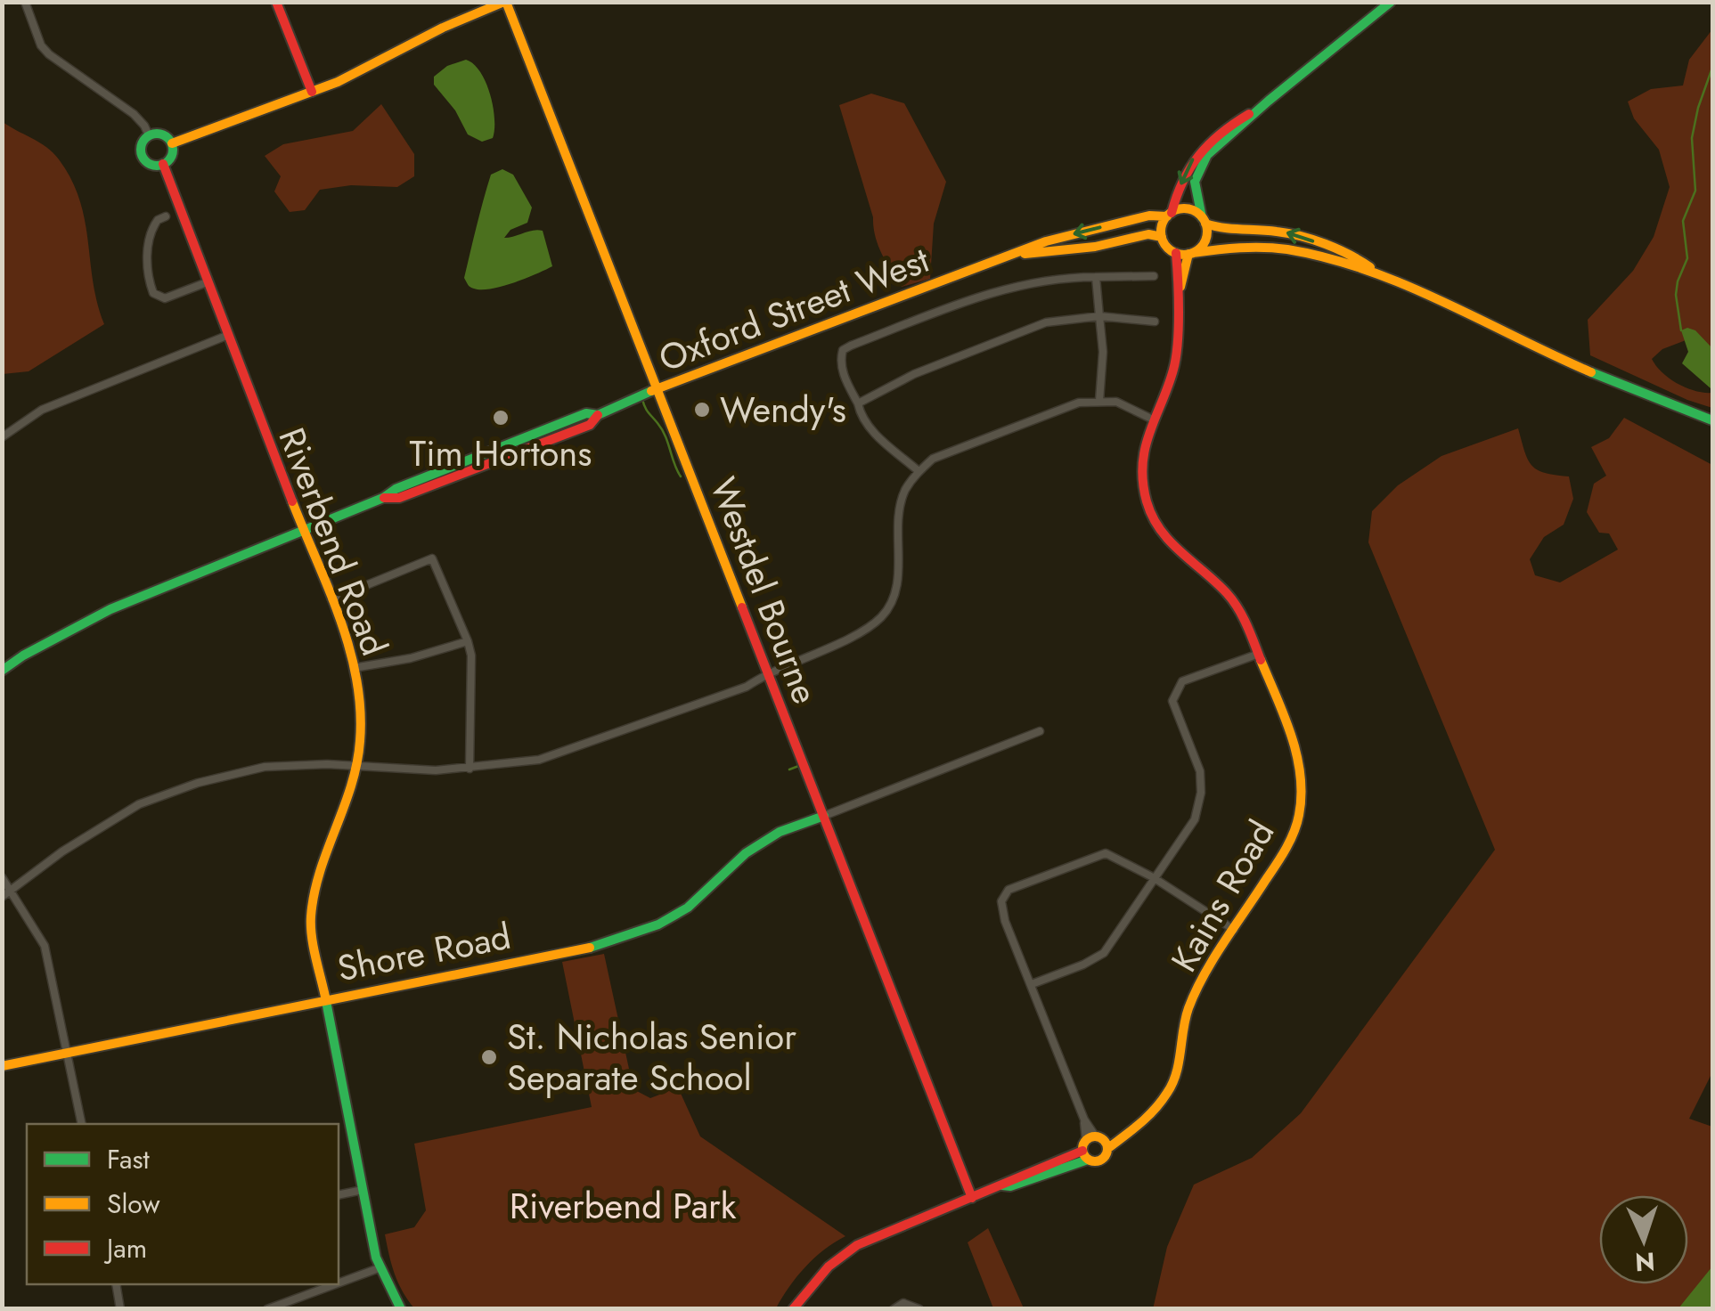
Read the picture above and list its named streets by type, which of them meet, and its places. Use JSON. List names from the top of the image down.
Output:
{
  "streets": {
    "street": [
      "Oxford Street West",
      "Riverbend Road",
      "Westdel Bourne",
      "Kains Road",
      "Shore Road"
    ]
  },
  "crossings": [
    ["Oxford Street West", "Riverbend Road"],
    ["Oxford Street West", "Westdel Bourne"],
    ["Oxford Street West", "Kains Road"],
    ["Riverbend Road", "Shore Road"],
    ["Westdel Bourne", "Kains Road"],
    ["Westdel Bourne", "Shore Road"]
  ],
  "parks": ["Riverbend Park"],
  "places": ["Wendy's", "Tim Hortons", "St. Nicholas Senior Separate School"],
  "legend": ["Fast", "Slow", "Jam"],
  "north": "bottom"
}
